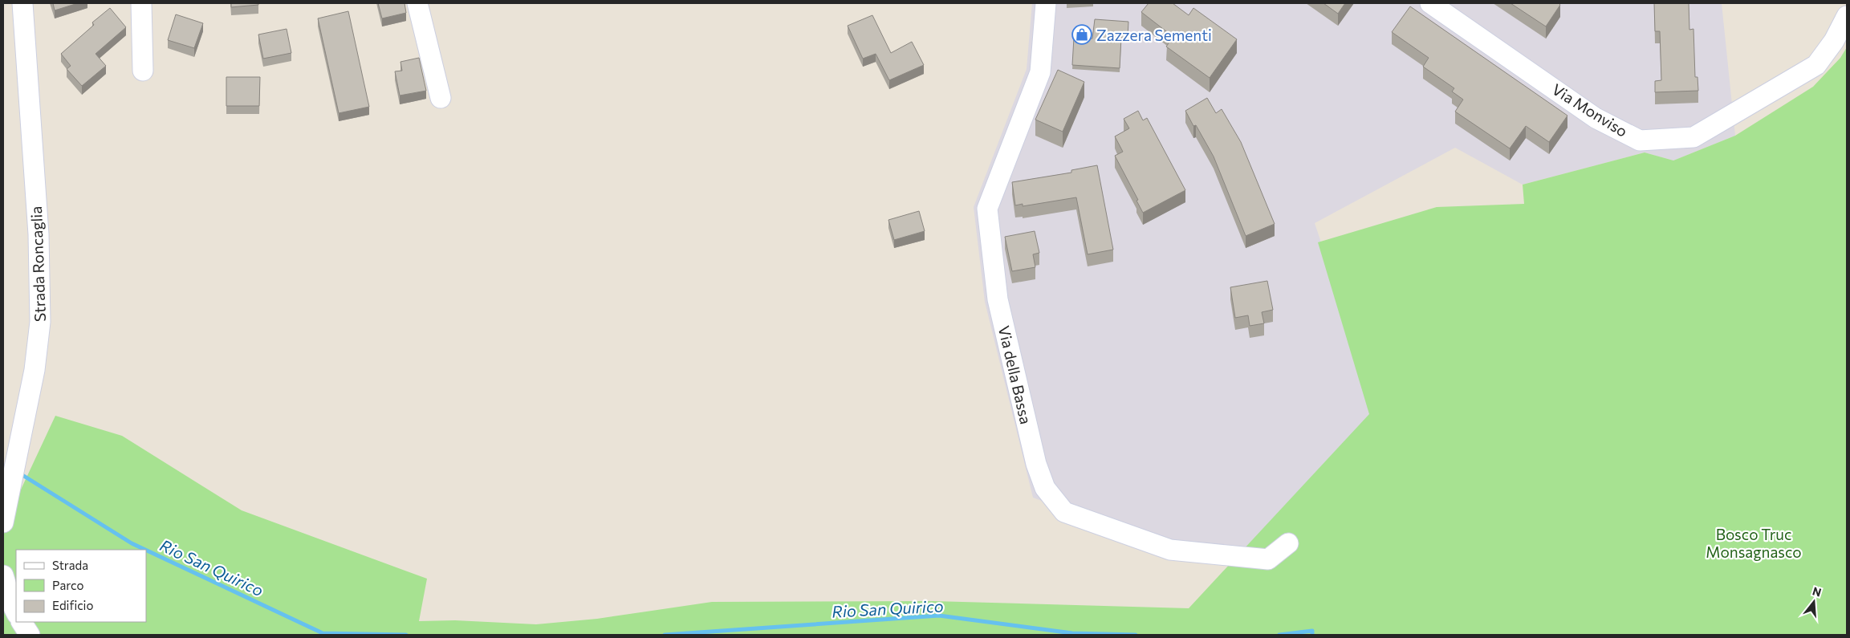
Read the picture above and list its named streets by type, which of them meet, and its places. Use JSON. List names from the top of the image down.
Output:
{
  "streets": {
    "street": ["Via Monviso", "Strada Roncaglia", "Via della Bassa"]
  },
  "water": ["Rio San Quirico"],
  "parks": ["Bosco Truc Monsagnasco"],
  "places": {
    "shop": ["Zazzera Sementi"]
  },
  "legend": ["Strada", "Parco", "Edificio"],
  "north": "top"
}
